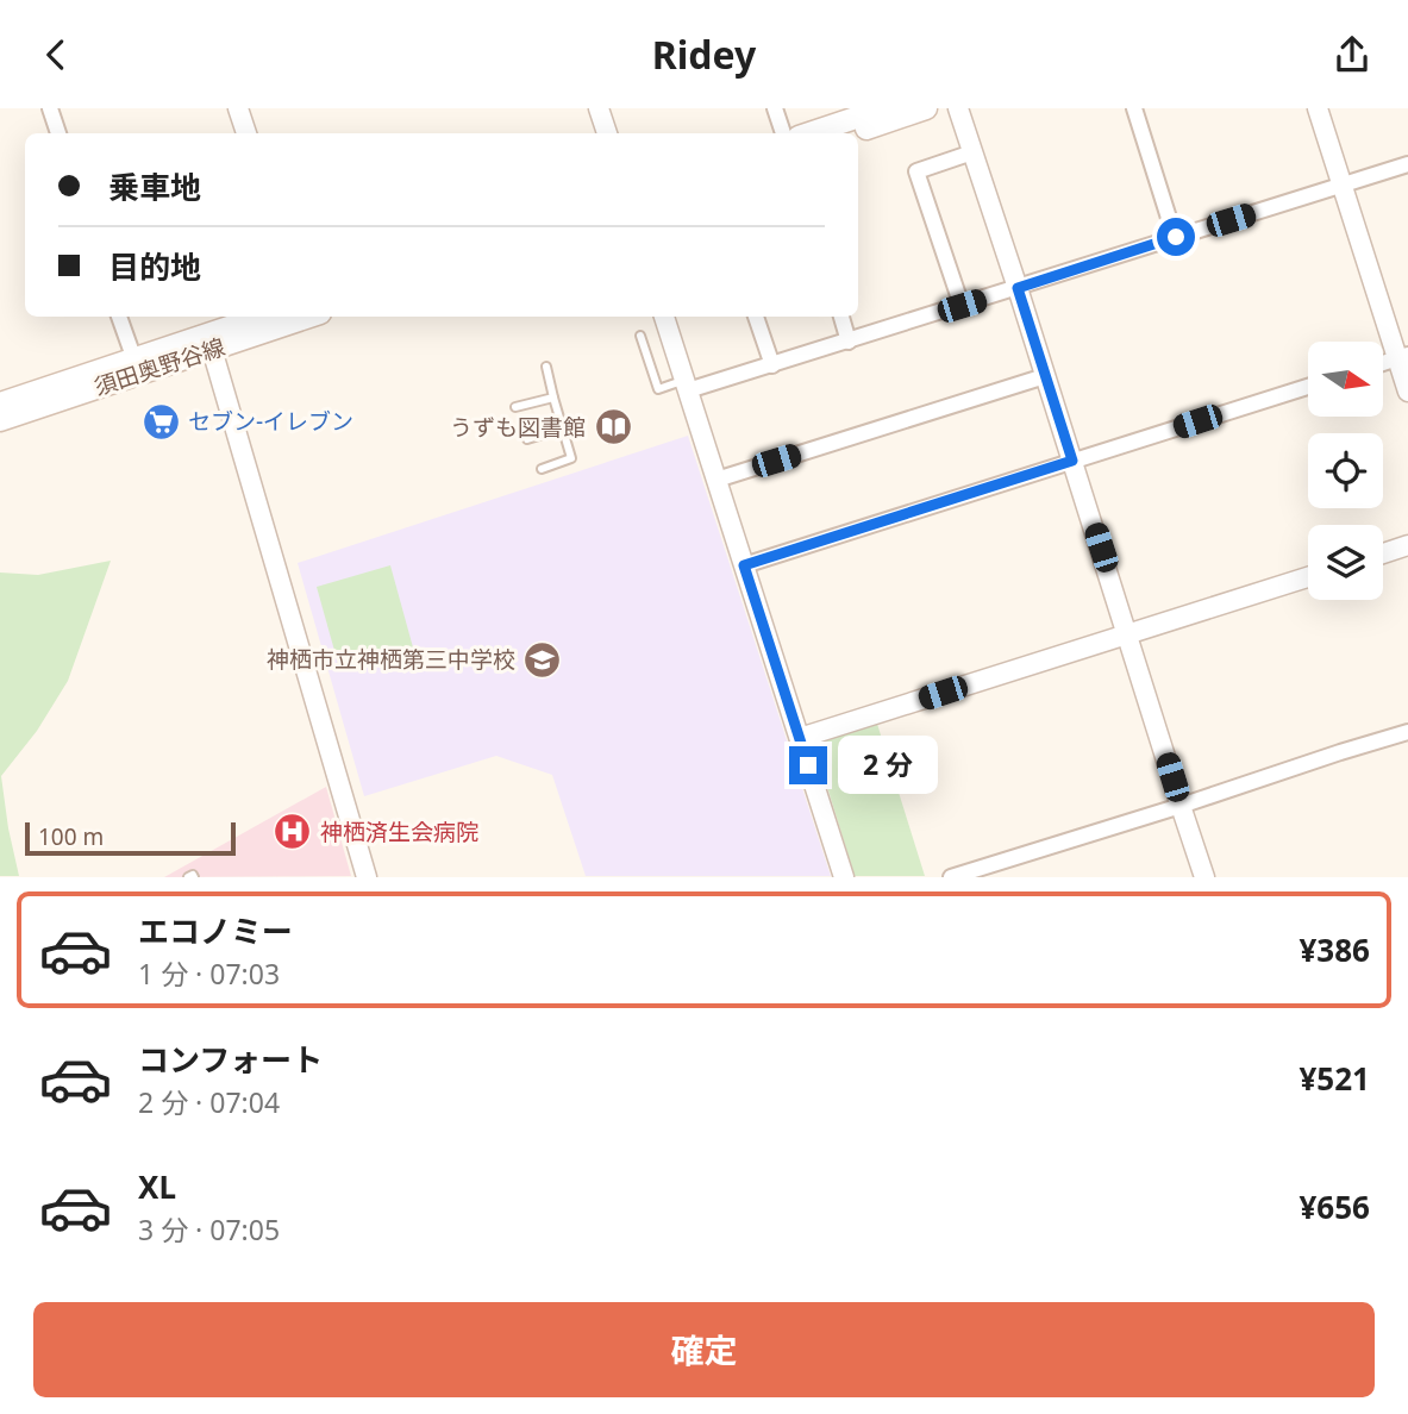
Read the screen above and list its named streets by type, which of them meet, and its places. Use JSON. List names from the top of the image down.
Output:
{
  "streets": {
    "main road": ["須田奥野谷線"]
  },
  "places": {
    "supermarket": ["セブン-イレブン"],
    "library": ["うずも図書館"],
    "school or university": ["神栖市立神栖第三中学校"],
    "hospital": ["神栖済生会病院"]
  },
  "scale_bar": "100 m",
  "north": "right",
  "page": {
    "header": "Ridey",
    "banner": ["乗車地", "目的地"],
    "bubble": "2 分",
    "scale": "100 m",
    "list": [
      {
        "name": "エコノミー",
        "note": "1 分 · 07:03",
        "value": "¥386"
      },
      {
        "name": "コンフォート",
        "note": "2 分 · 07:04",
        "value": "¥521"
      },
      {
        "name": "XL",
        "note": "3 分 · 07:05",
        "value": "¥656"
      }
    ],
    "buttons": "確定"
  }
}
